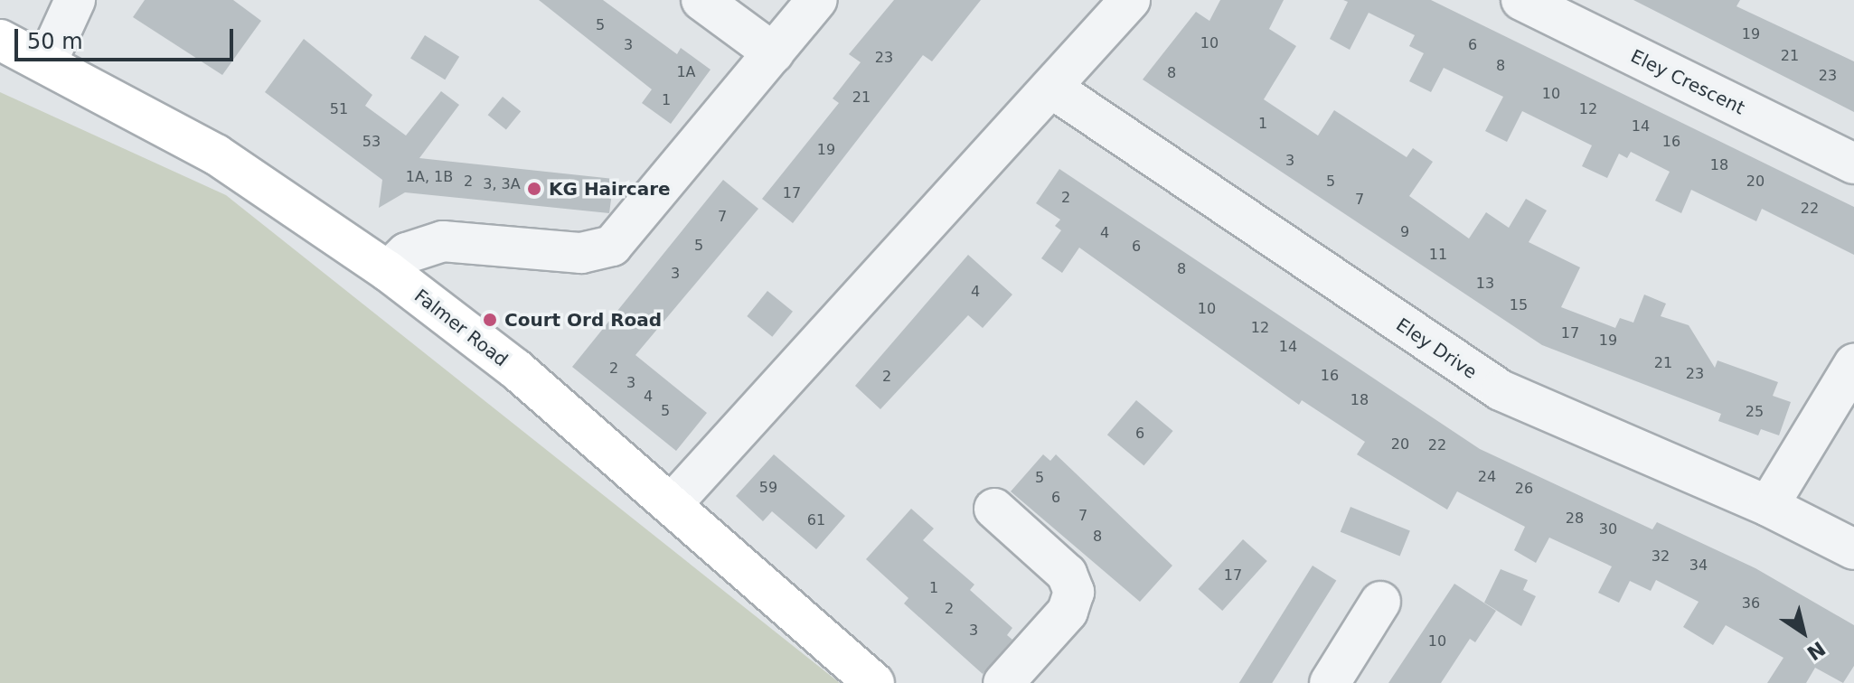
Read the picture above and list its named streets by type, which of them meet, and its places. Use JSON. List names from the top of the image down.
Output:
{
  "streets": {
    "main road": ["Falmer Road"],
    "street": ["Eley Crescent", "Eley Drive"]
  },
  "places": ["KG Haircare", "Court Ord Road"],
  "house_numbers": [
    "5",
    "19",
    "10",
    "3",
    "6",
    "21",
    "23",
    "8",
    "1A",
    "8",
    "23",
    "10",
    "21",
    "1",
    "51",
    "12",
    "1",
    "14",
    "53",
    "16",
    "19",
    "3",
    "18",
    "1A, 1B",
    "2",
    "5",
    "20",
    "3, 3A",
    "17",
    "2",
    "7",
    "22",
    "7",
    "9",
    "4",
    "5",
    "6",
    "11",
    "8",
    "3",
    "13",
    "4",
    "15",
    "10",
    "12",
    "17",
    "19",
    "14",
    "21",
    "2",
    "23",
    "16",
    "2",
    "3",
    "4",
    "18",
    "5",
    "25",
    "6",
    "20",
    "22",
    "24",
    "5",
    "59",
    "26",
    "6",
    "7",
    "28",
    "61",
    "30",
    "8",
    "32",
    "34",
    "17",
    "1",
    "36",
    "2",
    "3",
    "10"
  ],
  "scale_bar": "50 m",
  "north": "bottom right"
}
